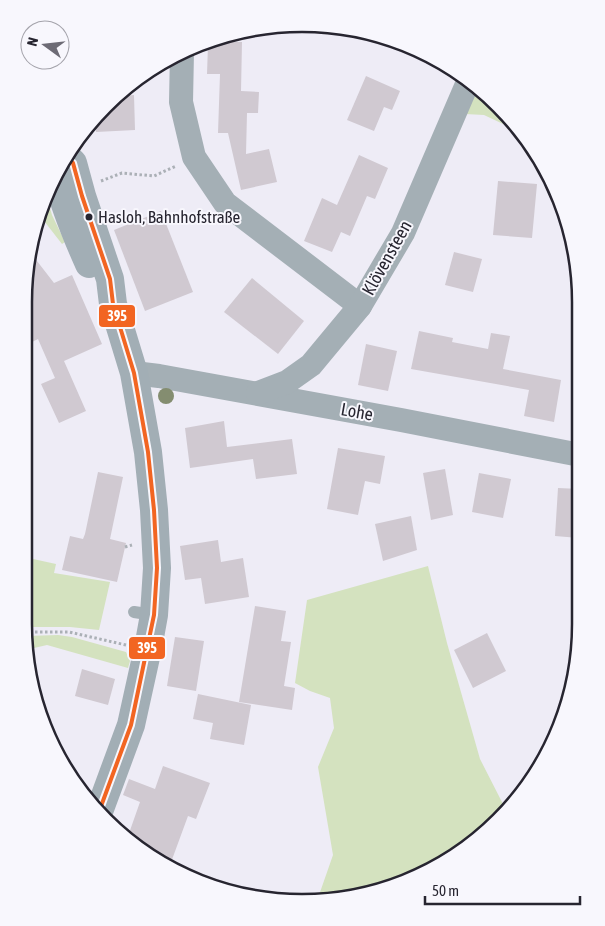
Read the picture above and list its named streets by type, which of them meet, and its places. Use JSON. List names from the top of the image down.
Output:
{
  "streets": {
    "street": ["Klövensteen", "Lohe"]
  },
  "crossings": [
    ["Klövensteen", "Lohe"]
  ],
  "places": ["Hasloh, Bahnhofstraße"],
  "lines": ["transit line 395"],
  "scale_bar": "50 m",
  "north": "left"
}
